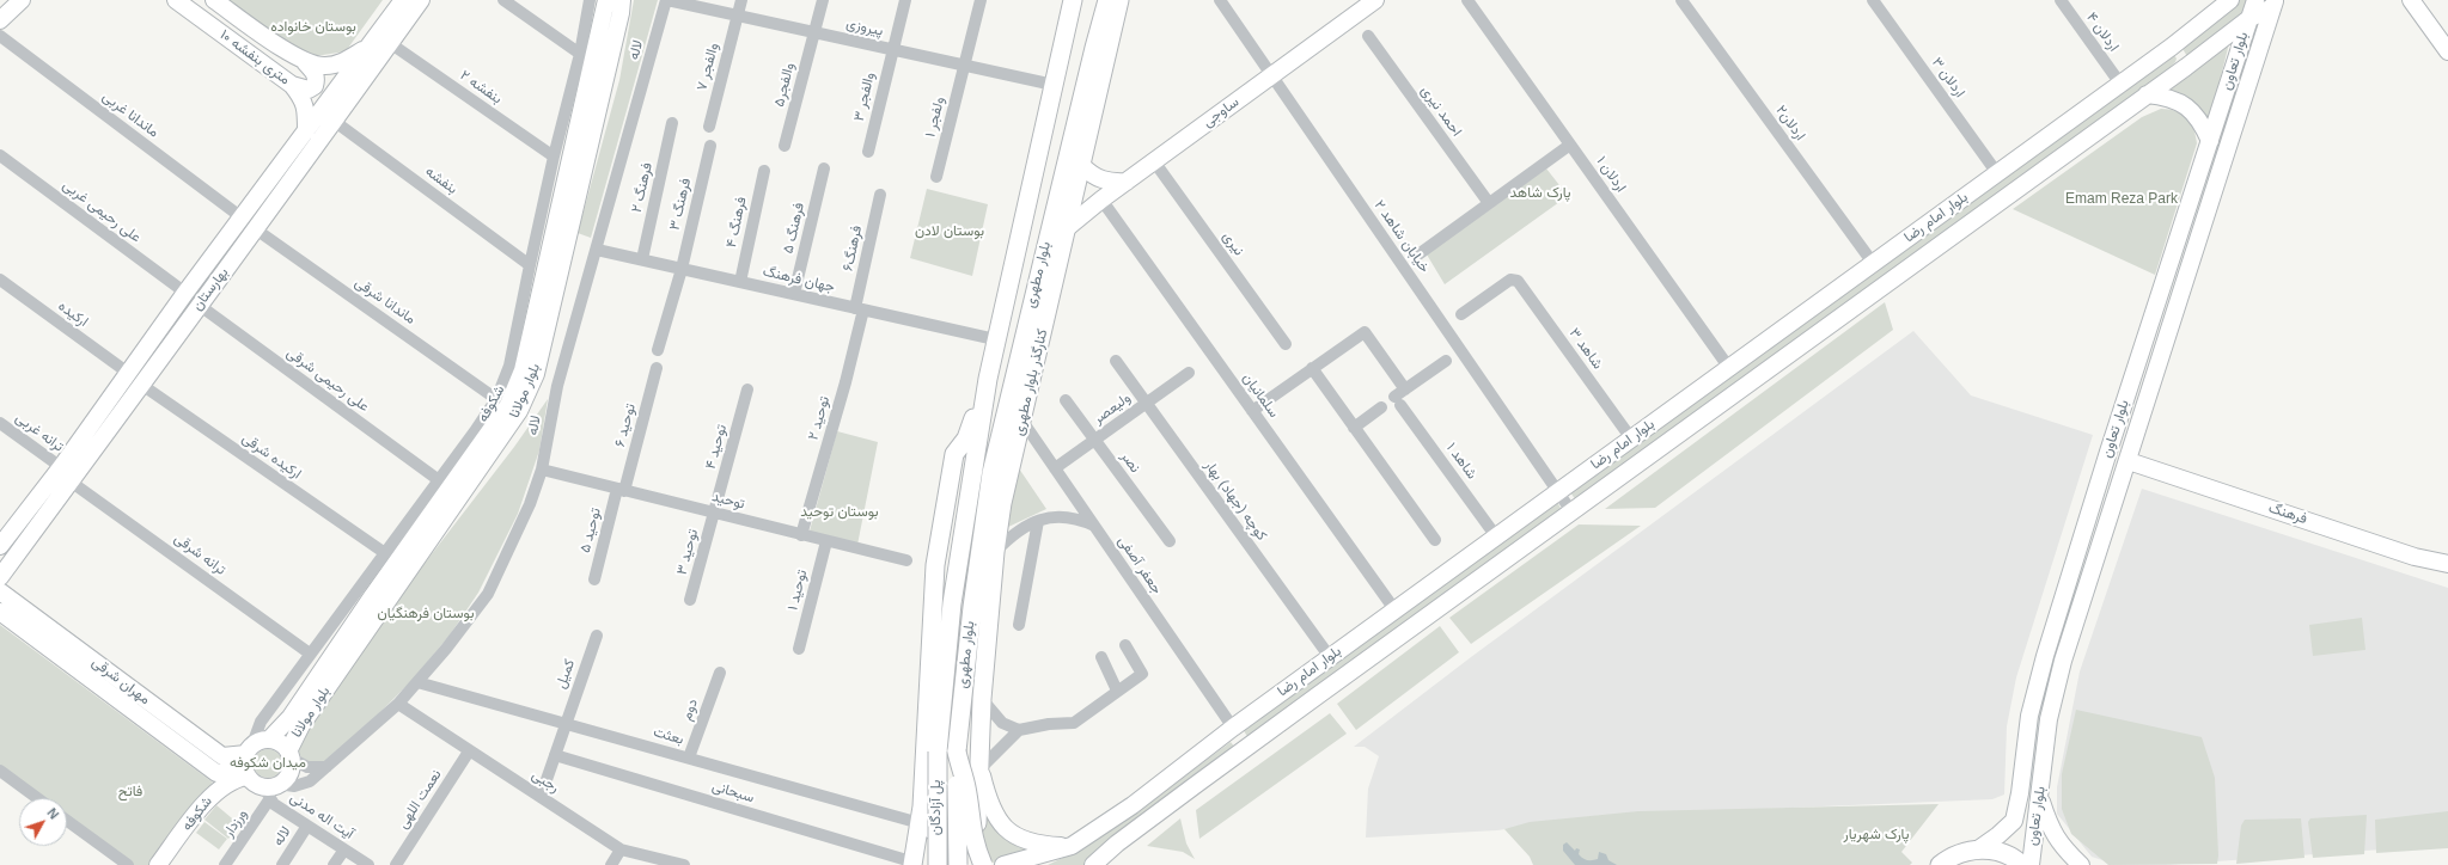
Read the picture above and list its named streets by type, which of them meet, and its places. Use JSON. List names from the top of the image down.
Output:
{
  "streets": {
    "main road": [
      "۱۰ متری بنفشه",
      "بلوار تعاون",
      "ساوجی",
      "بلوار امام رضا",
      "بلوار مطهری",
      "بهارستان",
      "کنارگذر بلوار مطهری",
      "بلوار مولانا",
      "شکوفه",
      "فرهنگ",
      "مهران شرقی",
      "پل آزادگان"
    ],
    "street": [
      "پیروزی",
      "اردلان ۴",
      "لاله",
      "والفجر ۷",
      "اردلان ۳",
      "والفجر۵",
      "بنفشه ۲",
      "والفجر ۳",
      "احمد نیری",
      "ماندانا غربی",
      "ولفجر ۱",
      "اردلان۲",
      "اردلان ۱",
      "بنفشه",
      "فرهنگ ۲",
      "فرهنگ ۳",
      "علی رحیمی غربی",
      "فرهنگ ۴",
      "فرهنگ ۵",
      "خیابان شاهد ۲",
      "نیری",
      "فرهنگ۶",
      "جهان فرهنگ",
      "ماندانا شرقی",
      "ارکیده",
      "شاهد ۳",
      "علی رحیمی شرقی",
      "سلمانیان",
      "ولیعصر",
      "توحید ۲",
      "توحید ۶",
      "ترانه غربی",
      "توحید ۴",
      "ارکیده شرقی",
      "شاهد ۱",
      "نصر",
      "توحید",
      "کوچه (جهاد) بهار",
      "توحید ۵",
      "توحید ۳",
      "ترانه شرقی",
      "جعفر آصفی",
      "توحید ۱",
      "کمیل",
      "دوم",
      "بعثت",
      "رجبی",
      "سبحانی",
      "نعمت اللهی",
      "آیت اله مدنی",
      "ورزدار"
    ]
  },
  "crossings": [
    ["پیروزی", "لاله"],
    ["پیروزی", "والفجر ۷"],
    ["پیروزی", "والفجر۵"],
    ["پیروزی", "والفجر ۳"],
    ["پیروزی", "ولفجر ۱"],
    ["پیروزی", "بلوار مطهری"],
    ["اردلان ۴", "بلوار امام رضا"],
    ["لاله", "جهان فرهنگ"],
    ["لاله", "توحید"],
    ["لاله", "بعثت"],
    ["لاله", "رجبی"],
    ["لاله", "آیت اله مدنی"],
    ["لاله", "ورزدار"],
    ["۱۰ متری بنفشه", "بهارستان"],
    ["بلوار تعاون", "بلوار امام رضا"],
    ["بلوار تعاون", "فرهنگ"],
    ["اردلان ۳", "بلوار امام رضا"],
    ["بنفشه ۲", "بهارستان"],
    ["بنفشه ۲", "شکوفه"],
    ["ساوجی", "خیابان شاهد ۲"],
    ["ساوجی", "نیری"],
    ["ساوجی", "کنارگذر بلوار مطهری"],
    ["ساوجی", "سلمانیان"],
    ["ماندانا غربی", "بهارستان"],
    ["اردلان۲", "بلوار امام رضا"],
    ["اردلان ۱", "بلوار امام رضا"],
    ["بنفشه", "بهارستان"],
    ["بنفشه", "شکوفه"],
    ["فرهنگ ۲", "جهان فرهنگ"],
    ["فرهنگ ۳", "جهان فرهنگ"],
    ["علی رحیمی غربی", "بهارستان"],
    ["بلوار امام رضا", "خیابان شاهد ۲"],
    ["بلوار امام رضا", "شاهد ۳"],
    ["بلوار امام رضا", "سلمانیان"],
    ["بلوار امام رضا", "شاهد ۱"],
    ["بلوار امام رضا", "کوچه (جهاد) بهار"],
    ["بلوار امام رضا", "جعفر آصفی"],
    ["فرهنگ ۴", "جهان فرهنگ"],
    ["فرهنگ ۵", "جهان فرهنگ"],
    ["فرهنگ۶", "جهان فرهنگ"],
    ["فرهنگ۶", "توحید ۲"],
    ["بلوار مطهری", "جهان فرهنگ"],
    ["بلوار مطهری", "پل آزادگان"],
    ["جهان فرهنگ", "توحید ۲"],
    ["بهارستان", "ماندانا شرقی"],
    ["بهارستان", "ارکیده"],
    ["بهارستان", "علی رحیمی شرقی"],
    ["بهارستان", "ترانه غربی"],
    ["بهارستان", "ارکیده شرقی"],
    ["بهارستان", "ترانه شرقی"],
    ["ماندانا شرقی", "شکوفه"],
    ["ارکیده", "ارکیده شرقی"],
    ["علی رحیمی شرقی", "شکوفه"],
    ["کنارگذر بلوار مطهری", "جعفر آصفی"],
    ["بلوار مولانا", "شکوفه"],
    ["بلوار مولانا", "مهران شرقی"],
    ["شکوفه", "ارکیده شرقی"],
    ["شکوفه", "ترانه شرقی"],
    ["شکوفه", "مهران شرقی"],
    ["ولیعصر", "نصر"],
    ["ولیعصر", "کوچه (جهاد) بهار"],
    ["ولیعصر", "جعفر آصفی"],
    ["توحید ۲", "توحید"],
    ["توحید ۶", "توحید"],
    ["توحید ۶", "توحید ۵"],
    ["توحید ۴", "توحید"],
    ["توحید ۴", "توحید ۳"],
    ["توحید", "توحید ۵"],
    ["توحید", "توحید ۳"],
    ["توحید", "توحید ۱"],
    ["کمیل", "بعثت"],
    ["کمیل", "رجبی"],
    ["کمیل", "سبحانی"],
    ["دوم", "بعثت"],
    ["رجبی", "نعمت اللهی"],
    ["آیت اله مدنی", "ورزدار"]
  ],
  "parks": [
    "بوستان خانواده",
    "پارک شاهد",
    "Emam Reza Park",
    "بوستان لادن",
    "بوستان توحید",
    "بوستان فرهنگیان",
    "میدان شکوفه",
    "فاتح",
    "پارک شهریار"
  ],
  "north": "top right"
}
